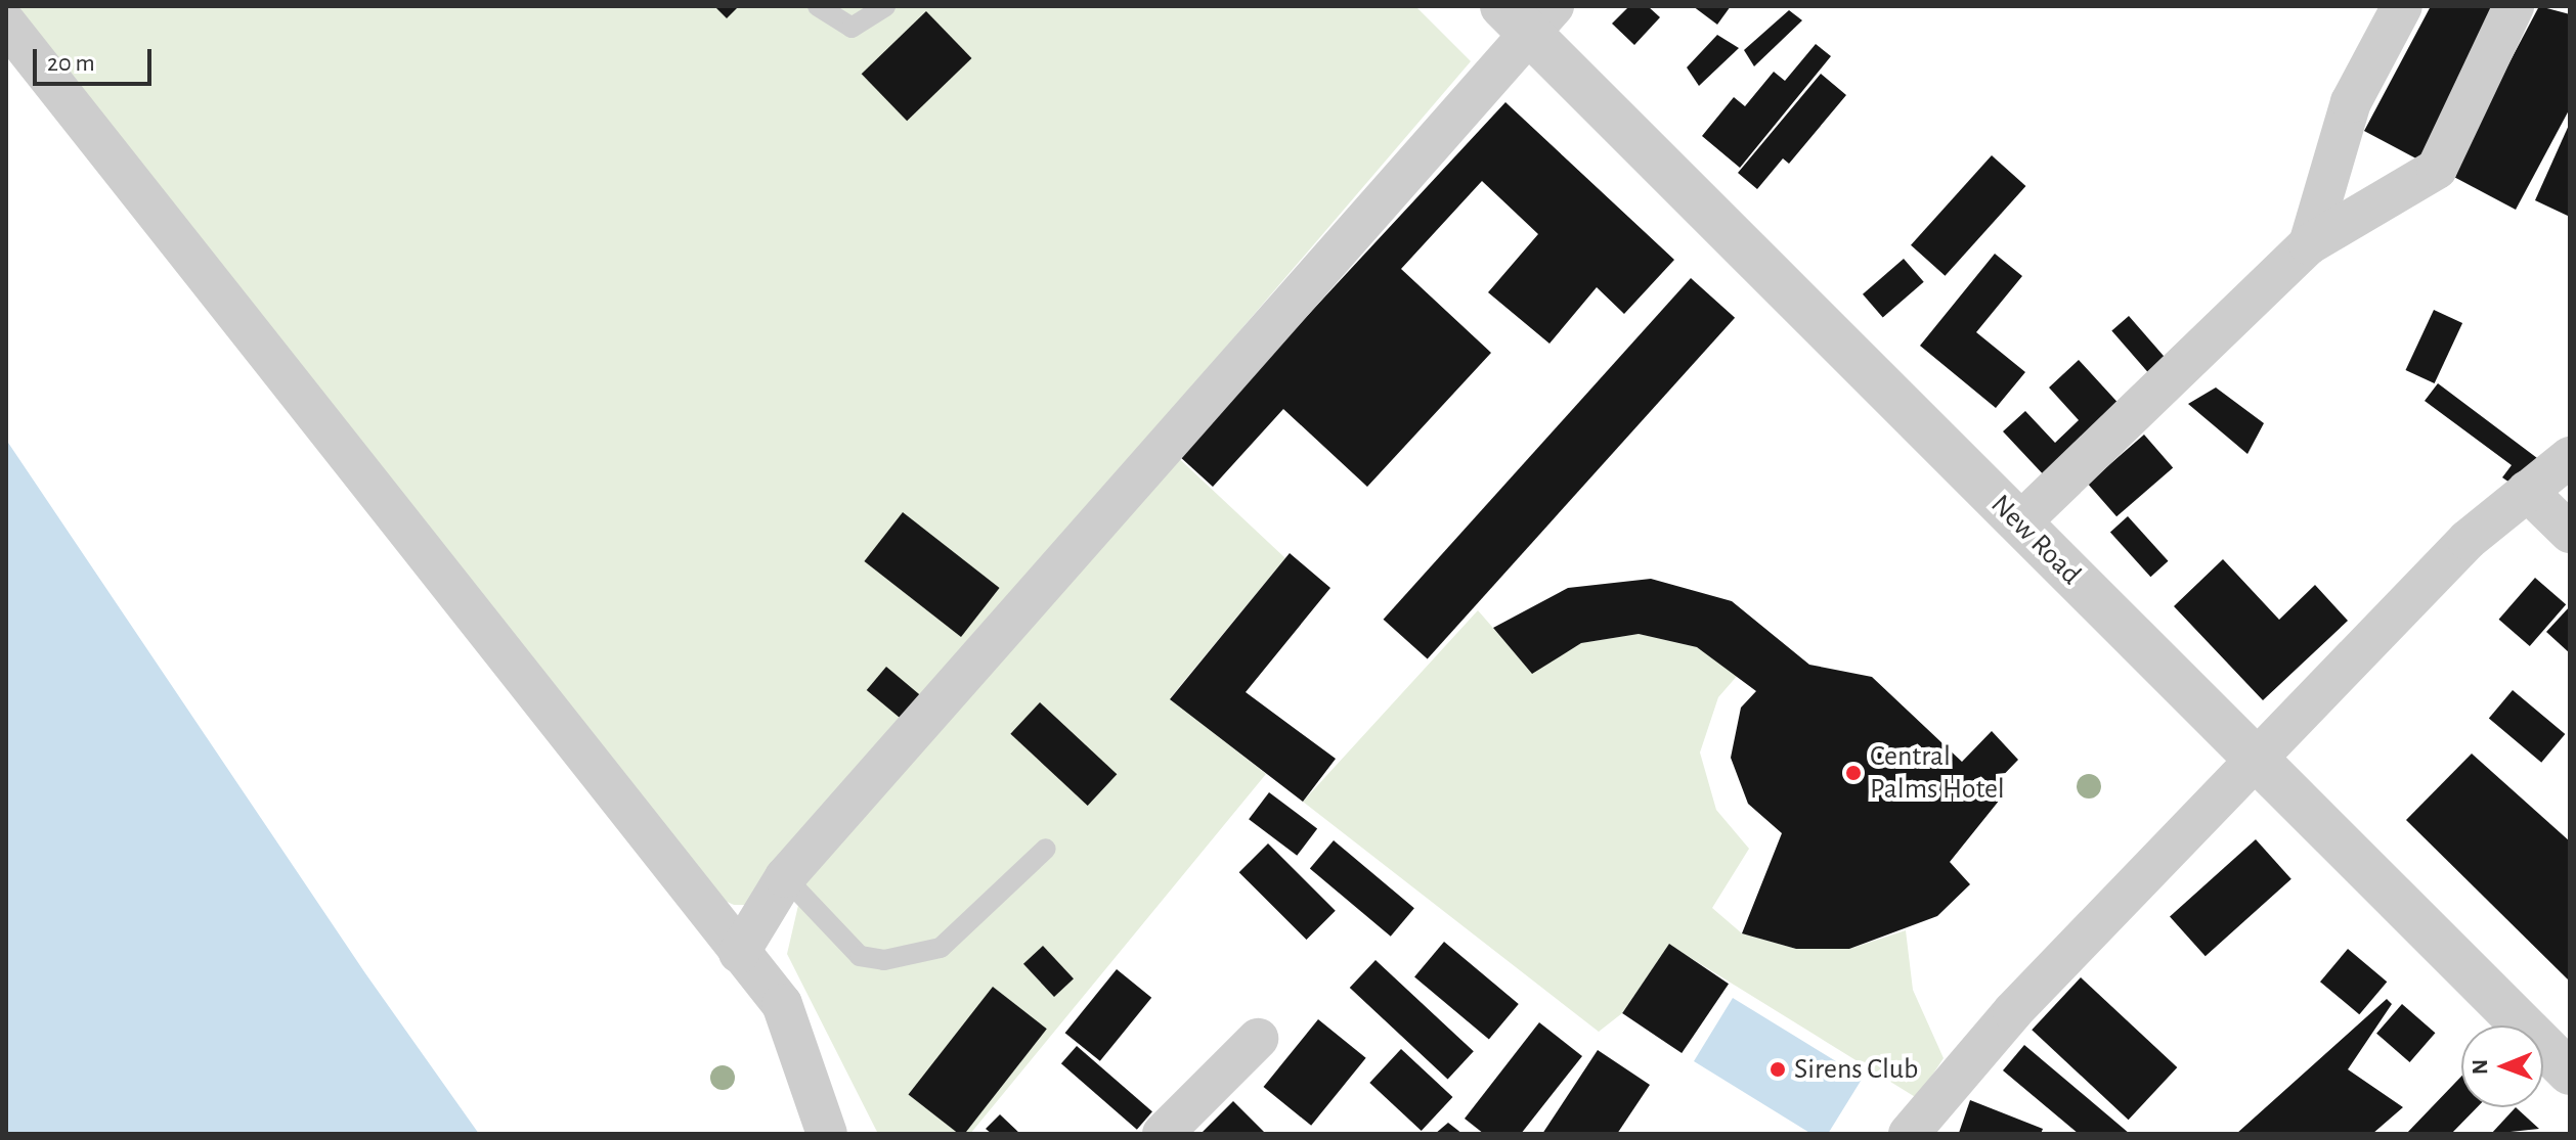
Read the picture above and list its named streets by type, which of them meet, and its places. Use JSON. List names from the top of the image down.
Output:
{
  "streets": {
    "street": ["New Road"]
  },
  "places": ["Central Palms Hotel", "Sirens Club"],
  "scale_bar": "20 m",
  "north": "left"
}
